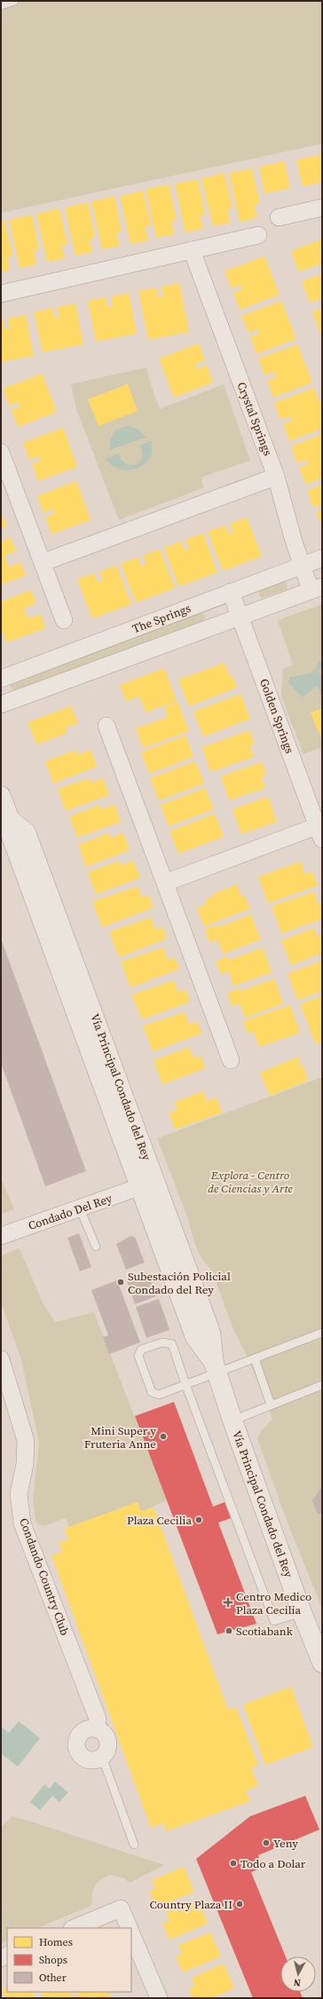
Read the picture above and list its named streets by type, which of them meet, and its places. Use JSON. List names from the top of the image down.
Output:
{
  "streets": {
    "street": [
      "Crystal Springs",
      "The Springs",
      "Golden Springs",
      "Vía Principal Condado del Rey",
      "Condado Del Rey",
      "Condando Country Club"
    ]
  },
  "crossings": [
    ["Crystal Springs", "The Springs"],
    ["The Springs", "Golden Springs"],
    ["Vía Principal Condado del Rey", "Condado Del Rey"]
  ],
  "parks": ["Explora - Centro de Ciencias y Arte"],
  "places": {
    "other": [
      "Subestación Policial Condado del Rey",
      "Mini Super y Fruteria Anne",
      "Plaza Cecilia",
      "Scotiabank",
      "Yeny",
      "Todo a Dolar",
      "Country Plaza II"
    ],
    "health": ["Centro Medico Plaza Cecilia"]
  },
  "legend": ["Homes", "Shops", "Other"],
  "north": "bottom"
}
